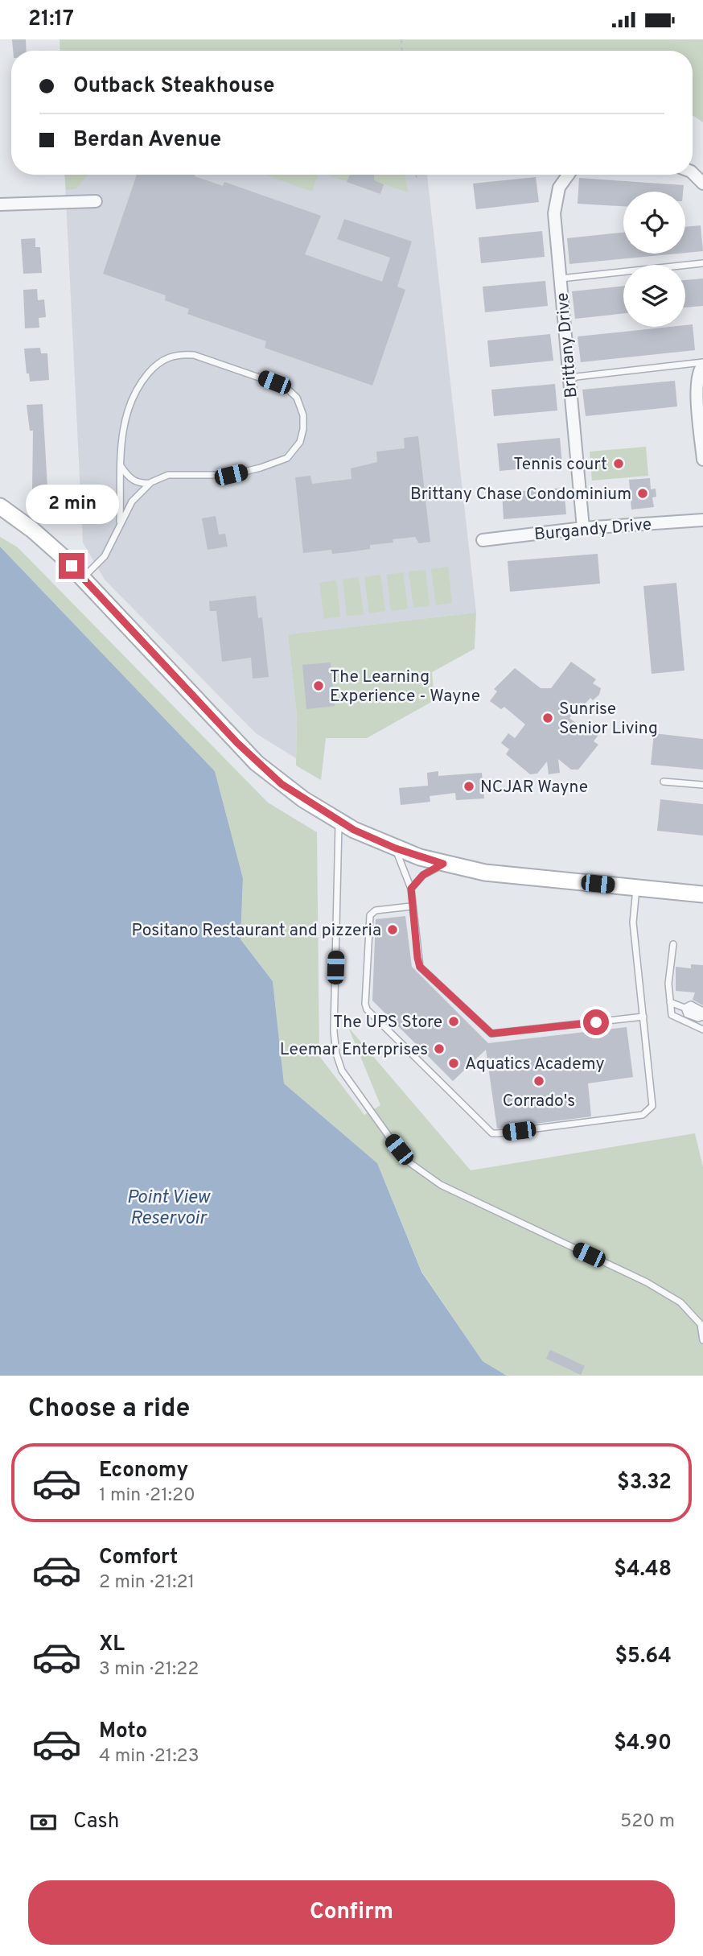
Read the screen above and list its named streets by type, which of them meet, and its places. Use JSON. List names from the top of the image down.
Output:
{
  "streets": {
    "street": ["Brittany Drive", "Burgandy Drive"]
  },
  "crossings": [
    ["Brittany Drive", "Burgandy Drive"]
  ],
  "water": ["Point View Reservoir"],
  "places": [
    "Tennis court",
    "Brittany Chase Condominium",
    "The Learning Experience - Wayne",
    "Sunrise Senior Living",
    "NCJAR Wayne",
    "Positano Restaurant and pizzeria",
    "The UPS Store",
    "Leemar Enterprises",
    "Aquatics Academy",
    "Corrado's"
  ],
  "page": {
    "status": "21:17",
    "banner": ["Outback Steakhouse", "Berdan Avenue"],
    "bubble": "2 min",
    "heading": "Choose a ride",
    "list": [
      {
        "name": "Economy",
        "note": "1 min · 21:20",
        "value": "$3.32"
      },
      {
        "name": "Comfort",
        "note": "2 min · 21:21",
        "value": "$4.48"
      },
      {
        "name": "XL",
        "note": "3 min · 21:22",
        "value": "$5.64"
      },
      {
        "name": "Moto",
        "note": "4 min · 21:23",
        "value": "$4.90"
      }
    ],
    "pay": ["Cash", "520 m"],
    "buttons": "Confirm"
  }
}
